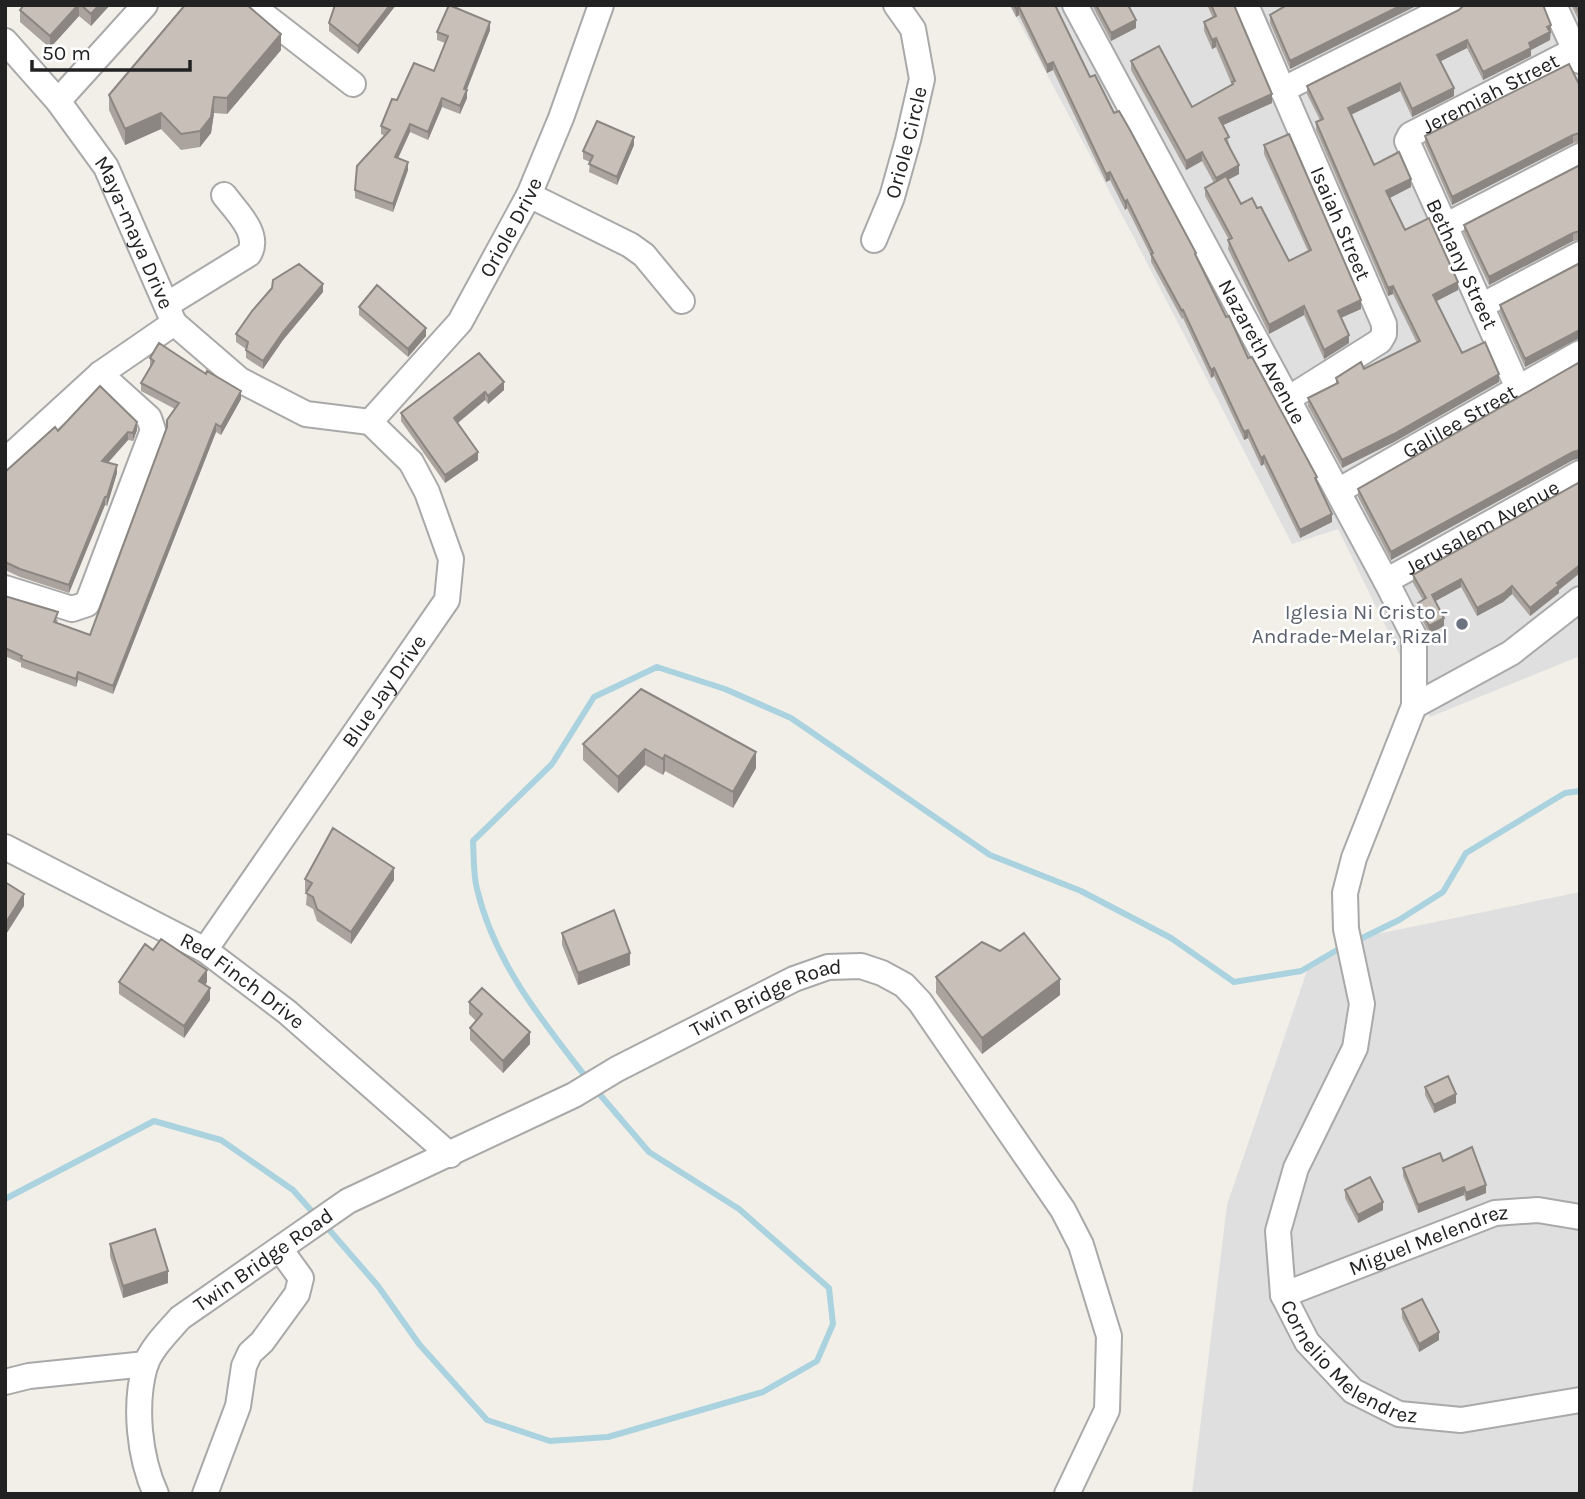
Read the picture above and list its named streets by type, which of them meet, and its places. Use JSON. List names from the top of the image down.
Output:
{
  "streets": {
    "street": [
      "Jeremiah Street",
      "Oriole Circle",
      "Isaiah Street",
      "Oriole Drive",
      "Maya-maya Drive",
      "Bethany Street",
      "Nazareth Avenue",
      "Galilee Street",
      "Jerusalem Avenue",
      "Blue Jay Drive",
      "Red Finch Drive",
      "Twin Bridge Road",
      "Miguel Melendrez",
      "Cornelio Melendrez"
    ]
  },
  "crossings": [
    ["Jeremiah Street", "Bethany Street"],
    ["Isaiah Street", "Nazareth Avenue"],
    ["Oriole Drive", "Blue Jay Drive"],
    ["Bethany Street", "Galilee Street"],
    ["Nazareth Avenue", "Galilee Street"],
    ["Nazareth Avenue", "Jerusalem Avenue"],
    ["Nazareth Avenue", "Cornelio Melendrez"],
    ["Blue Jay Drive", "Red Finch Drive"],
    ["Red Finch Drive", "Twin Bridge Road"],
    ["Miguel Melendrez", "Cornelio Melendrez"]
  ],
  "places": ["Iglesia Ni Cristo - Andrade-Melar, Rizal"],
  "scale_bar": "50 m"
}
